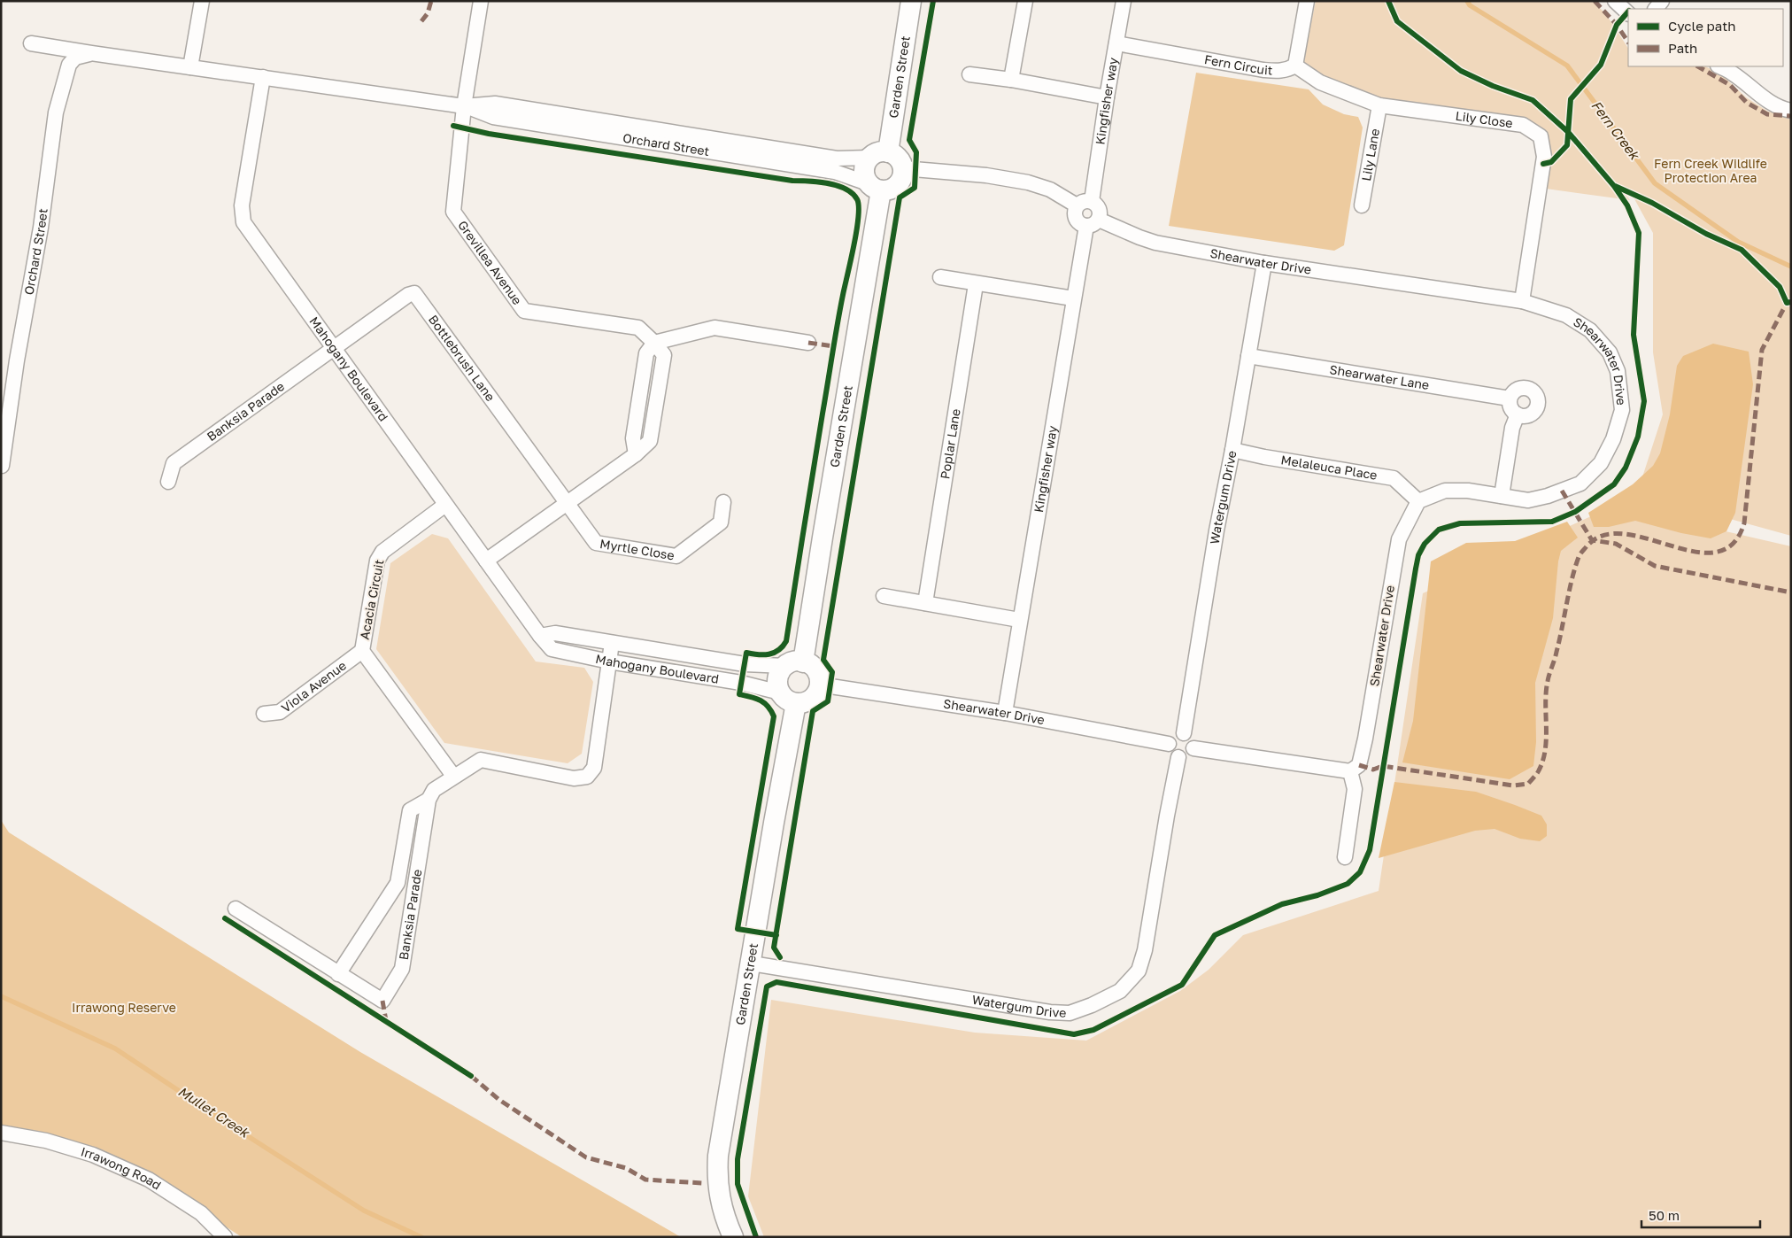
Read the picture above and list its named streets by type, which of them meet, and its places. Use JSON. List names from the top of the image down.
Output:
{
  "streets": {
    "street": [
      "Fern Circuit",
      "Garden Street",
      "Kingfisher way",
      "Lily Close",
      "Orchard Street",
      "Lily Lane",
      "Shearwater Drive",
      "Grevillea Avenue",
      "Bottlebrush Lane",
      "Mahogany Boulevard",
      "Shearwater Lane",
      "Banksia Parade",
      "Poplar Lane",
      "Melaleuca Place",
      "Watergum Drive",
      "Myrtle Close",
      "Acacia Circuit",
      "Viola Avenue",
      "Irrawong Road"
    ]
  },
  "crossings": [
    ["Fern Circuit", "Kingfisher way"],
    ["Fern Circuit", "Lily Close"],
    ["Garden Street", "Orchard Street"],
    ["Garden Street", "Shearwater Drive"],
    ["Garden Street", "Mahogany Boulevard"],
    ["Garden Street", "Watergum Drive"],
    ["Kingfisher way", "Shearwater Drive"],
    ["Lily Close", "Lily Lane"],
    ["Lily Close", "Shearwater Drive"],
    ["Orchard Street", "Grevillea Avenue"],
    ["Orchard Street", "Mahogany Boulevard"],
    ["Shearwater Drive", "Mahogany Boulevard"],
    ["Shearwater Drive", "Melaleuca Place"],
    ["Shearwater Drive", "Watergum Drive"],
    ["Bottlebrush Lane", "Mahogany Boulevard"],
    ["Bottlebrush Lane", "Banksia Parade"],
    ["Bottlebrush Lane", "Myrtle Close"],
    ["Mahogany Boulevard", "Banksia Parade"],
    ["Mahogany Boulevard", "Acacia Circuit"],
    ["Shearwater Lane", "Watergum Drive"],
    ["Melaleuca Place", "Watergum Drive"],
    ["Acacia Circuit", "Viola Avenue"]
  ],
  "water": ["Fern Creek", "Mullet Creek"],
  "parks": ["Fern Creek Wildlife Protection Area", "Irrawong Reserve"],
  "legend": ["Cycle path", "Path"],
  "scale_bar": "50 m"
}
